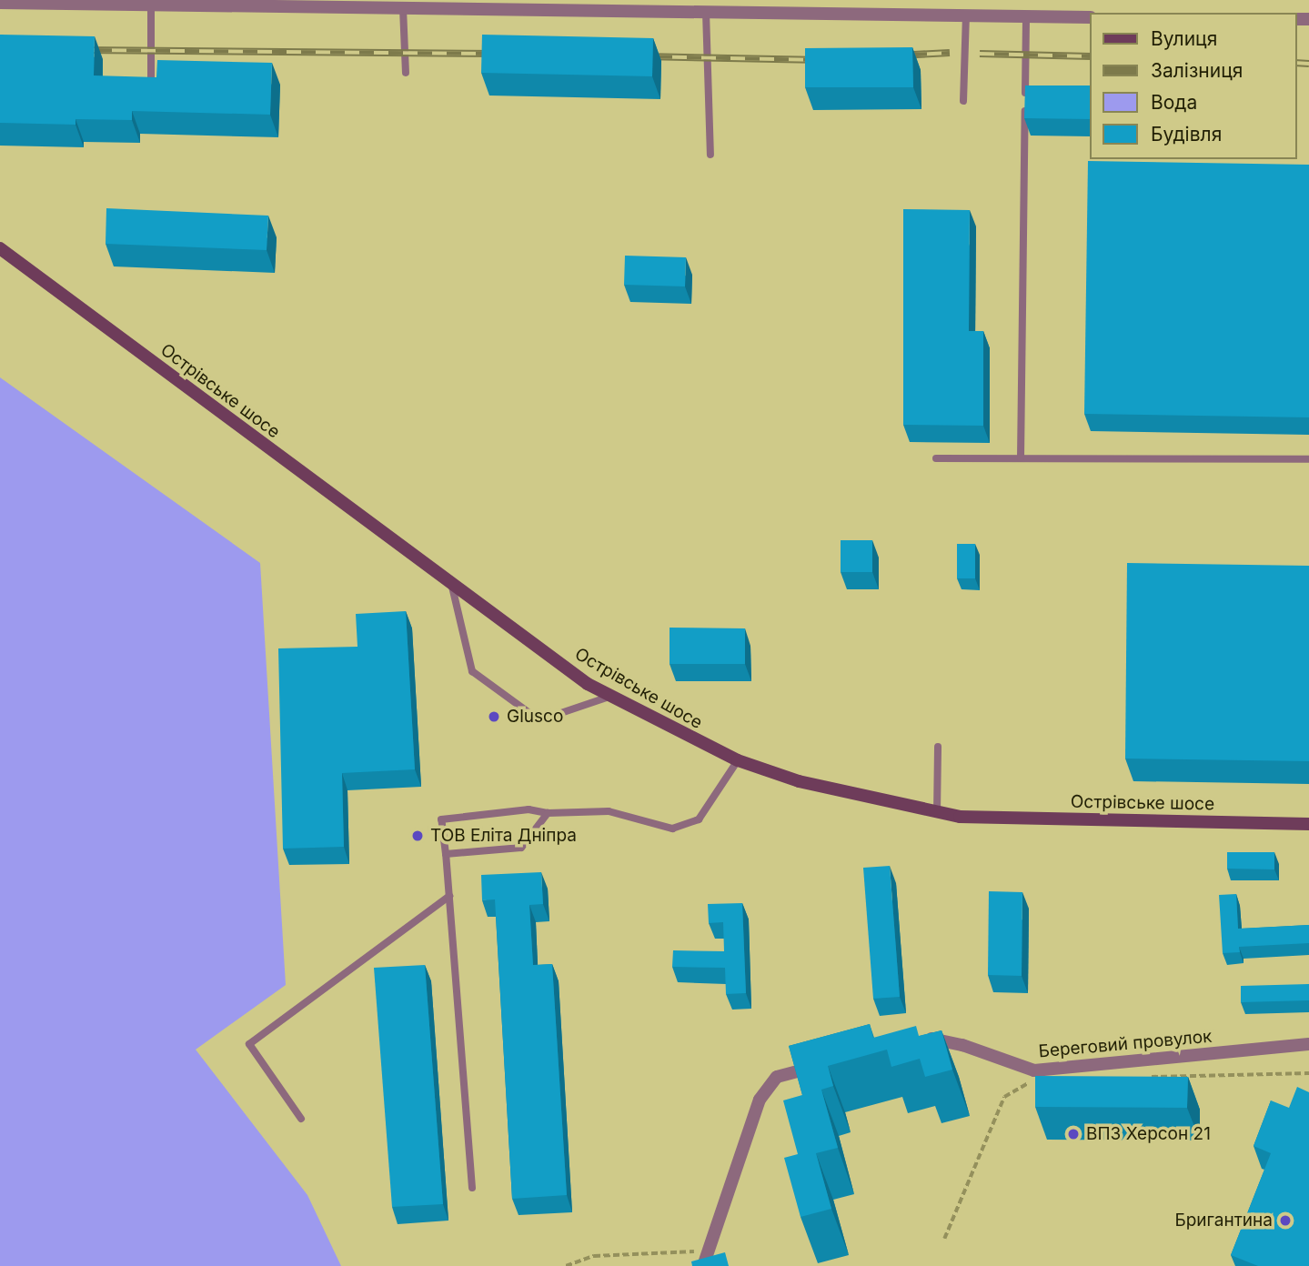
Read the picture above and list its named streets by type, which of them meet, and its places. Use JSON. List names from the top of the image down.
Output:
{
  "streets": {
    "street": ["Острівське шосе", "Береговий провулок"]
  },
  "places": [
    "Glusco",
    "ТОВ Еліта Дніпра",
    "ВПЗ Херсон 21",
    "Бригантина"
  ],
  "legend": [
    "Вулиця",
    "Залізниця",
    "Вода",
    "Будівля"
  ]
}
